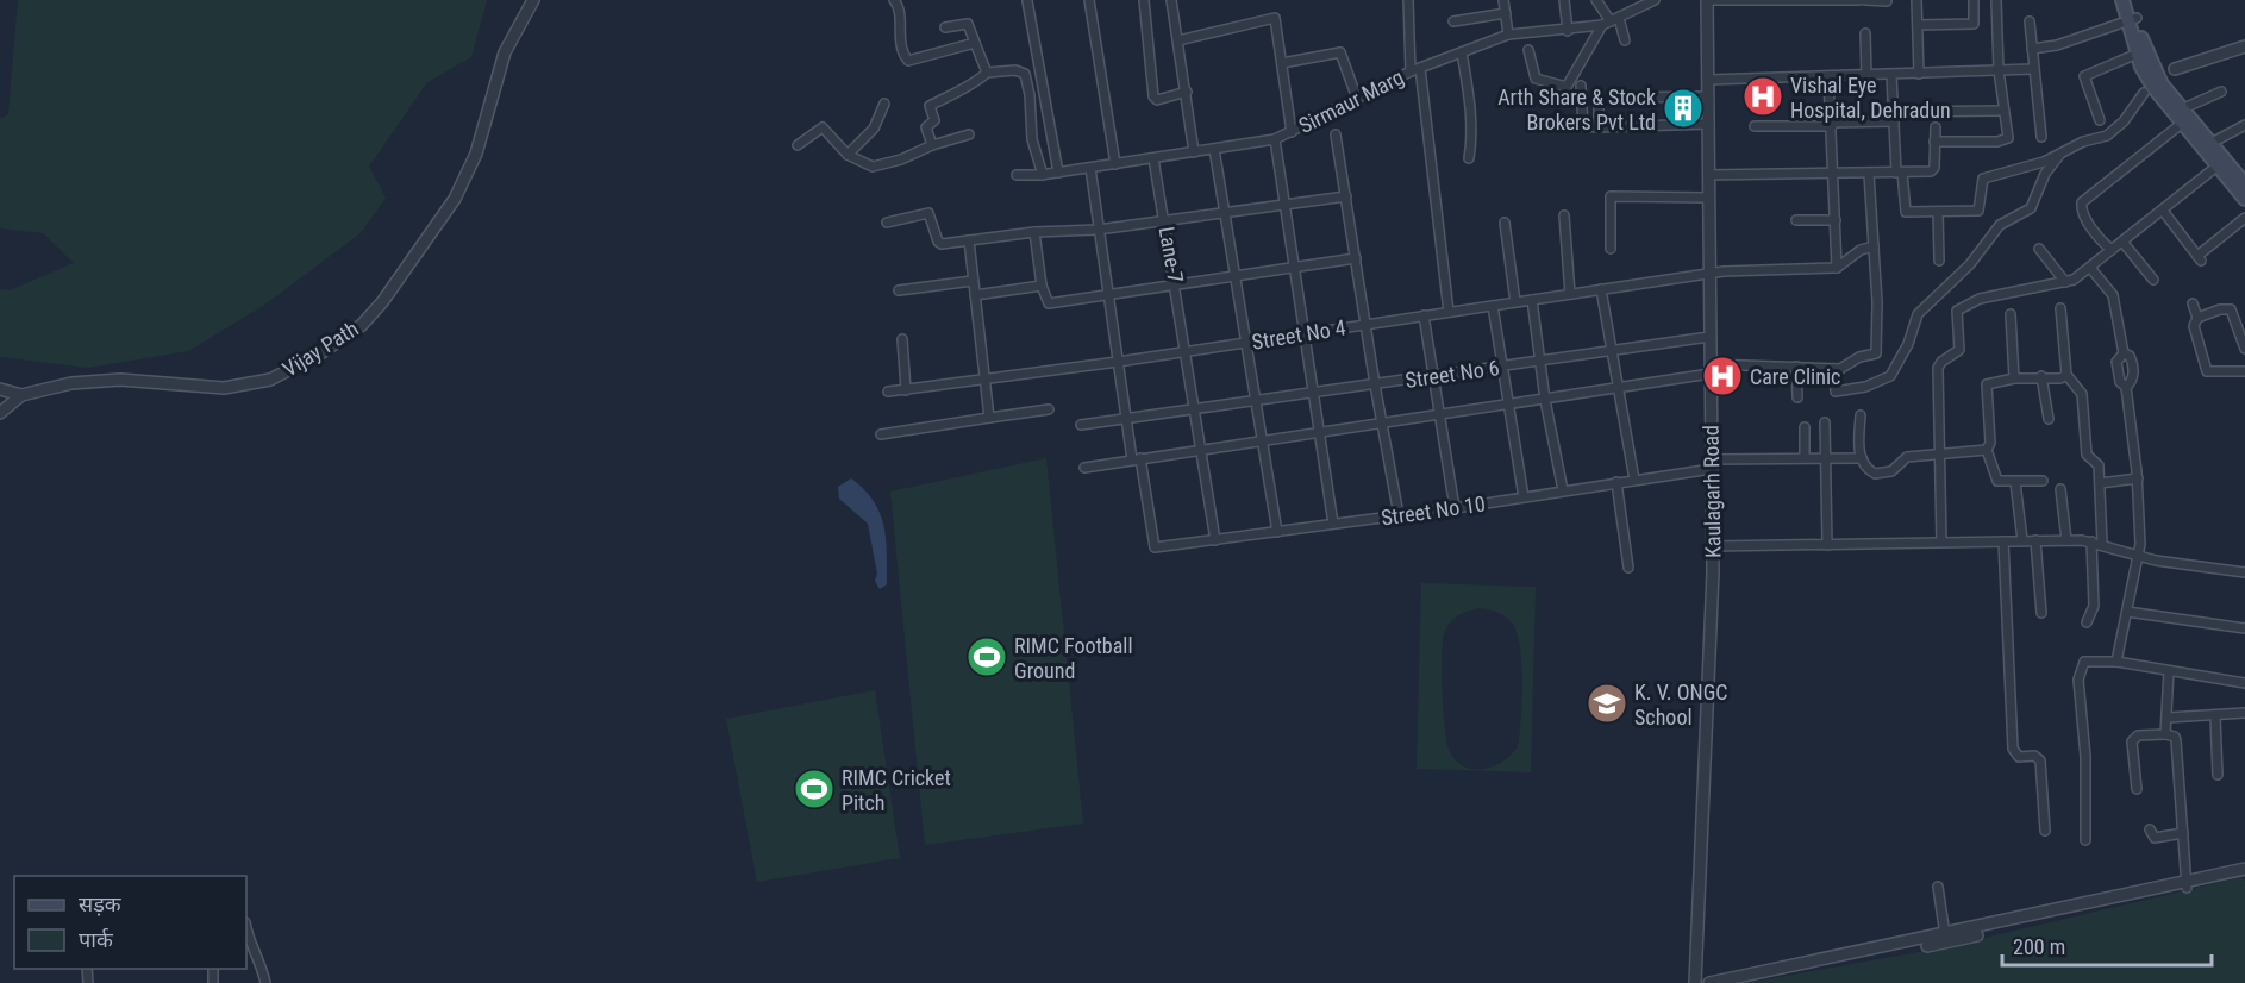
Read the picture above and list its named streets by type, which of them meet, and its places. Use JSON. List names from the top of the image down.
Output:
{
  "streets": {
    "street": [
      "Sirmaur Marg",
      "Lane-7",
      "Street No 4",
      "Vijay Path",
      "Street No 6",
      "Kaulagarh Road",
      "Street No 10"
    ]
  },
  "crossings": [
    ["Sirmaur Marg", "Lane-7"],
    ["Lane-7", "Street No 4"],
    ["Lane-7", "Street No 6"],
    ["Lane-7", "Street No 10"],
    ["Street No 4", "Kaulagarh Road"],
    ["Street No 6", "Kaulagarh Road"],
    ["Kaulagarh Road", "Street No 10"]
  ],
  "places": {
    "hospital": ["Vishal Eye Hospital, Dehradun", "Care Clinic"],
    "building": ["Arth Share & Stock Brokers Pvt Ltd"],
    "sports": ["RIMC Football Ground", "RIMC Cricket Pitch"],
    "school or university": ["K. V. ONGC School"]
  },
  "legend": ["सड़क", "पार्क"],
  "scale_bar": "200 m"
}
